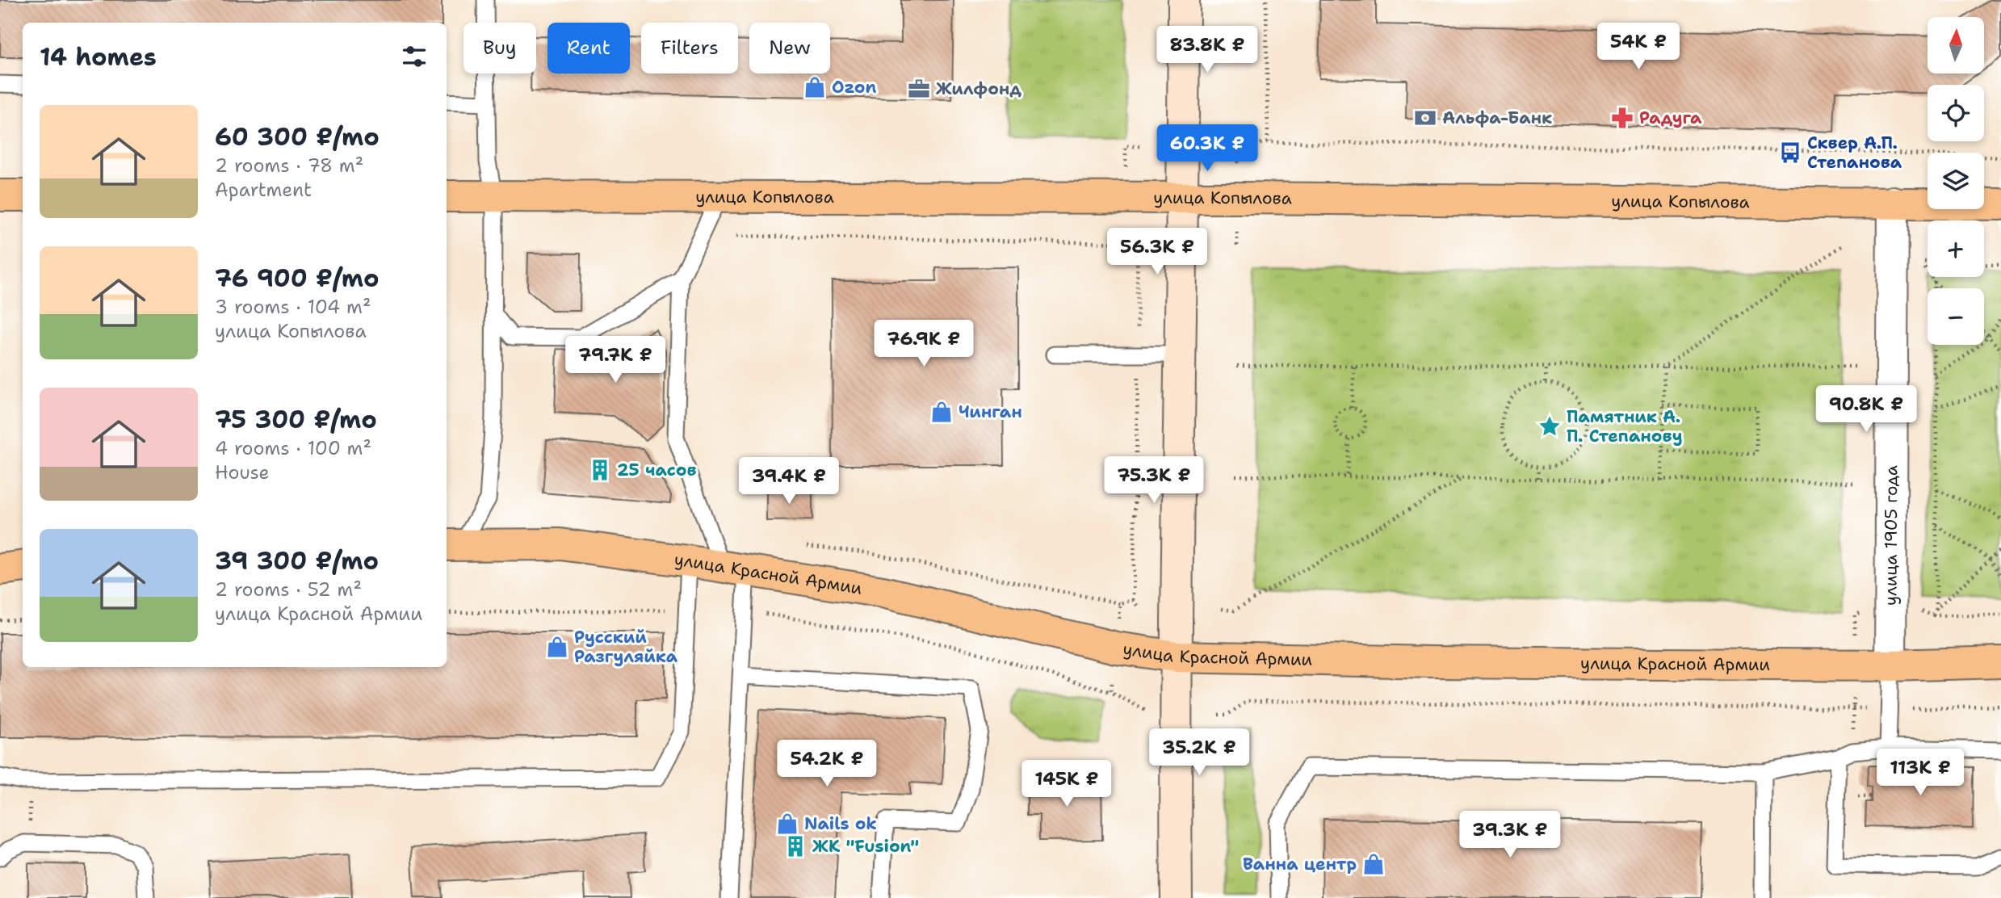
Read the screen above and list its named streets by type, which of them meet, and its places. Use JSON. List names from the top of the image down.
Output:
{
  "streets": {
    "main road": ["улица Копылова", "улица Красной Армии"],
    "street": ["улица 1905 года"]
  },
  "crossings": [
    ["улица Копылова", "улица 1905 года"],
    ["улица 1905 года", "улица Красной Армии"]
  ],
  "places": {
    "shop": [
      "Ozon",
      "Чинган",
      "Русский Разгуляйка",
      "Nails ok",
      "Ванна центр"
    ],
    "office": ["Жилфонд"],
    "bank": ["Альфа-Банк"],
    "pharmacy": ["Радуга"],
    "bus stop": ["Сквер А.П. Степанова"],
    "place": ["Памятник А. П. Степанову"],
    "building": ["25 часов", "ЖК \"Fusion\""]
  },
  "north": "top",
  "page": {
    "map_buttons": ["+", "−"],
    "price": [
      "54K ₽",
      "83.8K ₽",
      "60.3K ₽",
      "56.3K ₽",
      "76.9K ₽",
      "79.7K ₽",
      "90.8K ₽",
      "75.3K ₽",
      "39.4K ₽",
      "35.2K ₽",
      "54.2K ₽",
      "113K ₽",
      "145K ₽",
      "39.3K ₽"
    ],
    "chip": [
      "Buy",
      "Rent",
      "Filters",
      "New"
    ],
    "heading": "14 homes",
    "list": [
      {
        "name": "60 300 ₽/mo",
        "note": "2 rooms · 78 m² · Apartment"
      },
      {
        "name": "76 900 ₽/mo",
        "note": "3 rooms · 104 m² · улица Копылова"
      },
      {
        "name": "75 300 ₽/mo",
        "note": "4 rooms · 100 m² · House"
      },
      {
        "name": "39 300 ₽/mo",
        "note": "2 rooms · 52 m² · улица Красной Армии"
      }
    ]
  }
}
